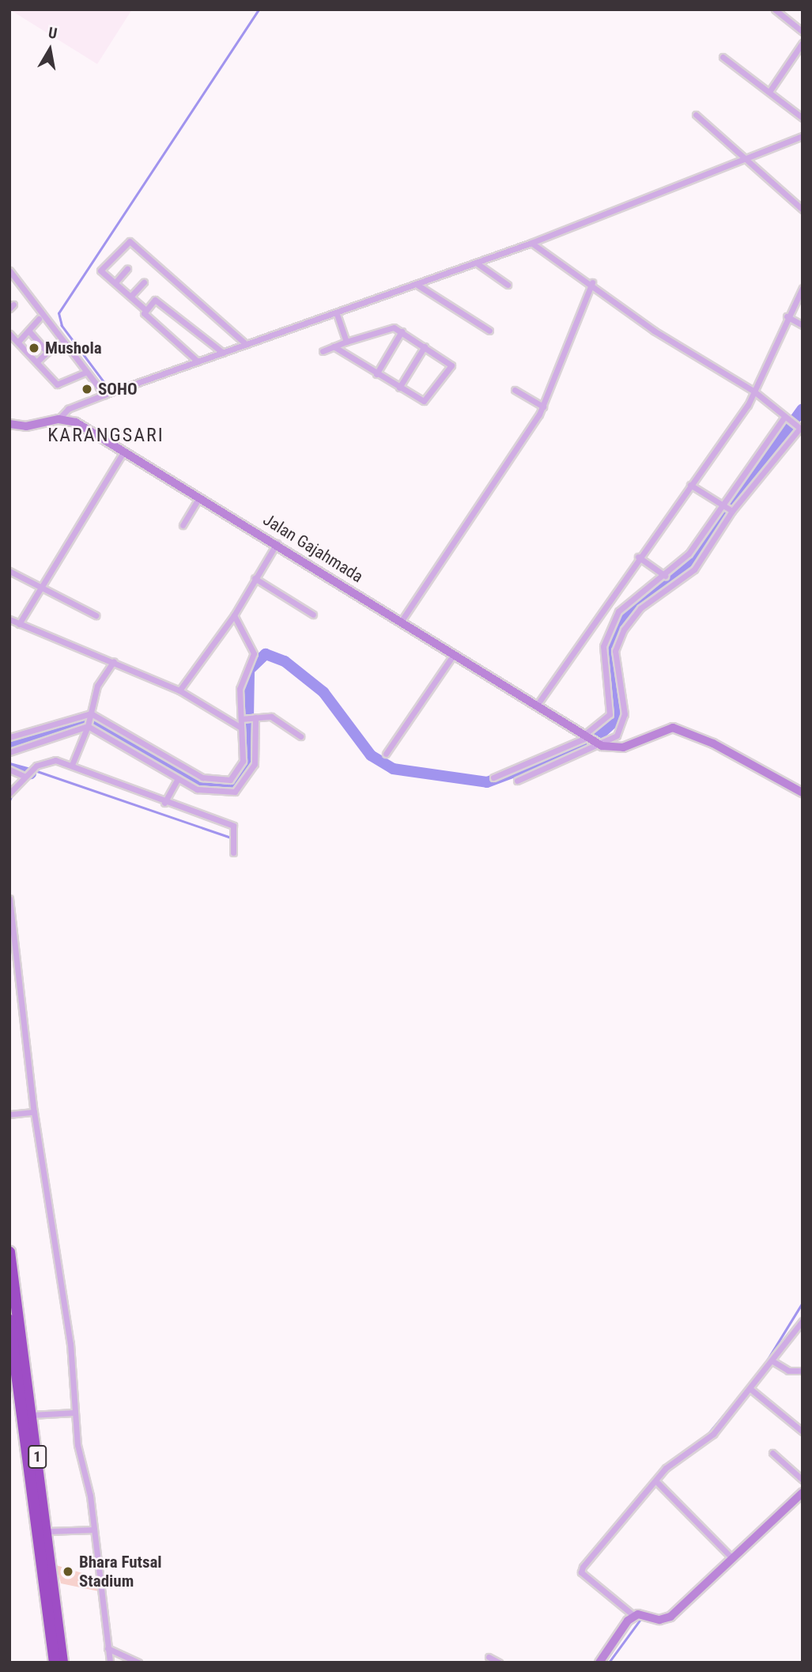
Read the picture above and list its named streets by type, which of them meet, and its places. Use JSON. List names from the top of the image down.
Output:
{
  "streets": {
    "highway": ["1"],
    "street": ["Jalan Gajahmada"]
  },
  "districts": ["KARANGSARI"],
  "places": ["Mushola", "SOHO", "Bhara Futsal Stadium"],
  "north": "top"
}
